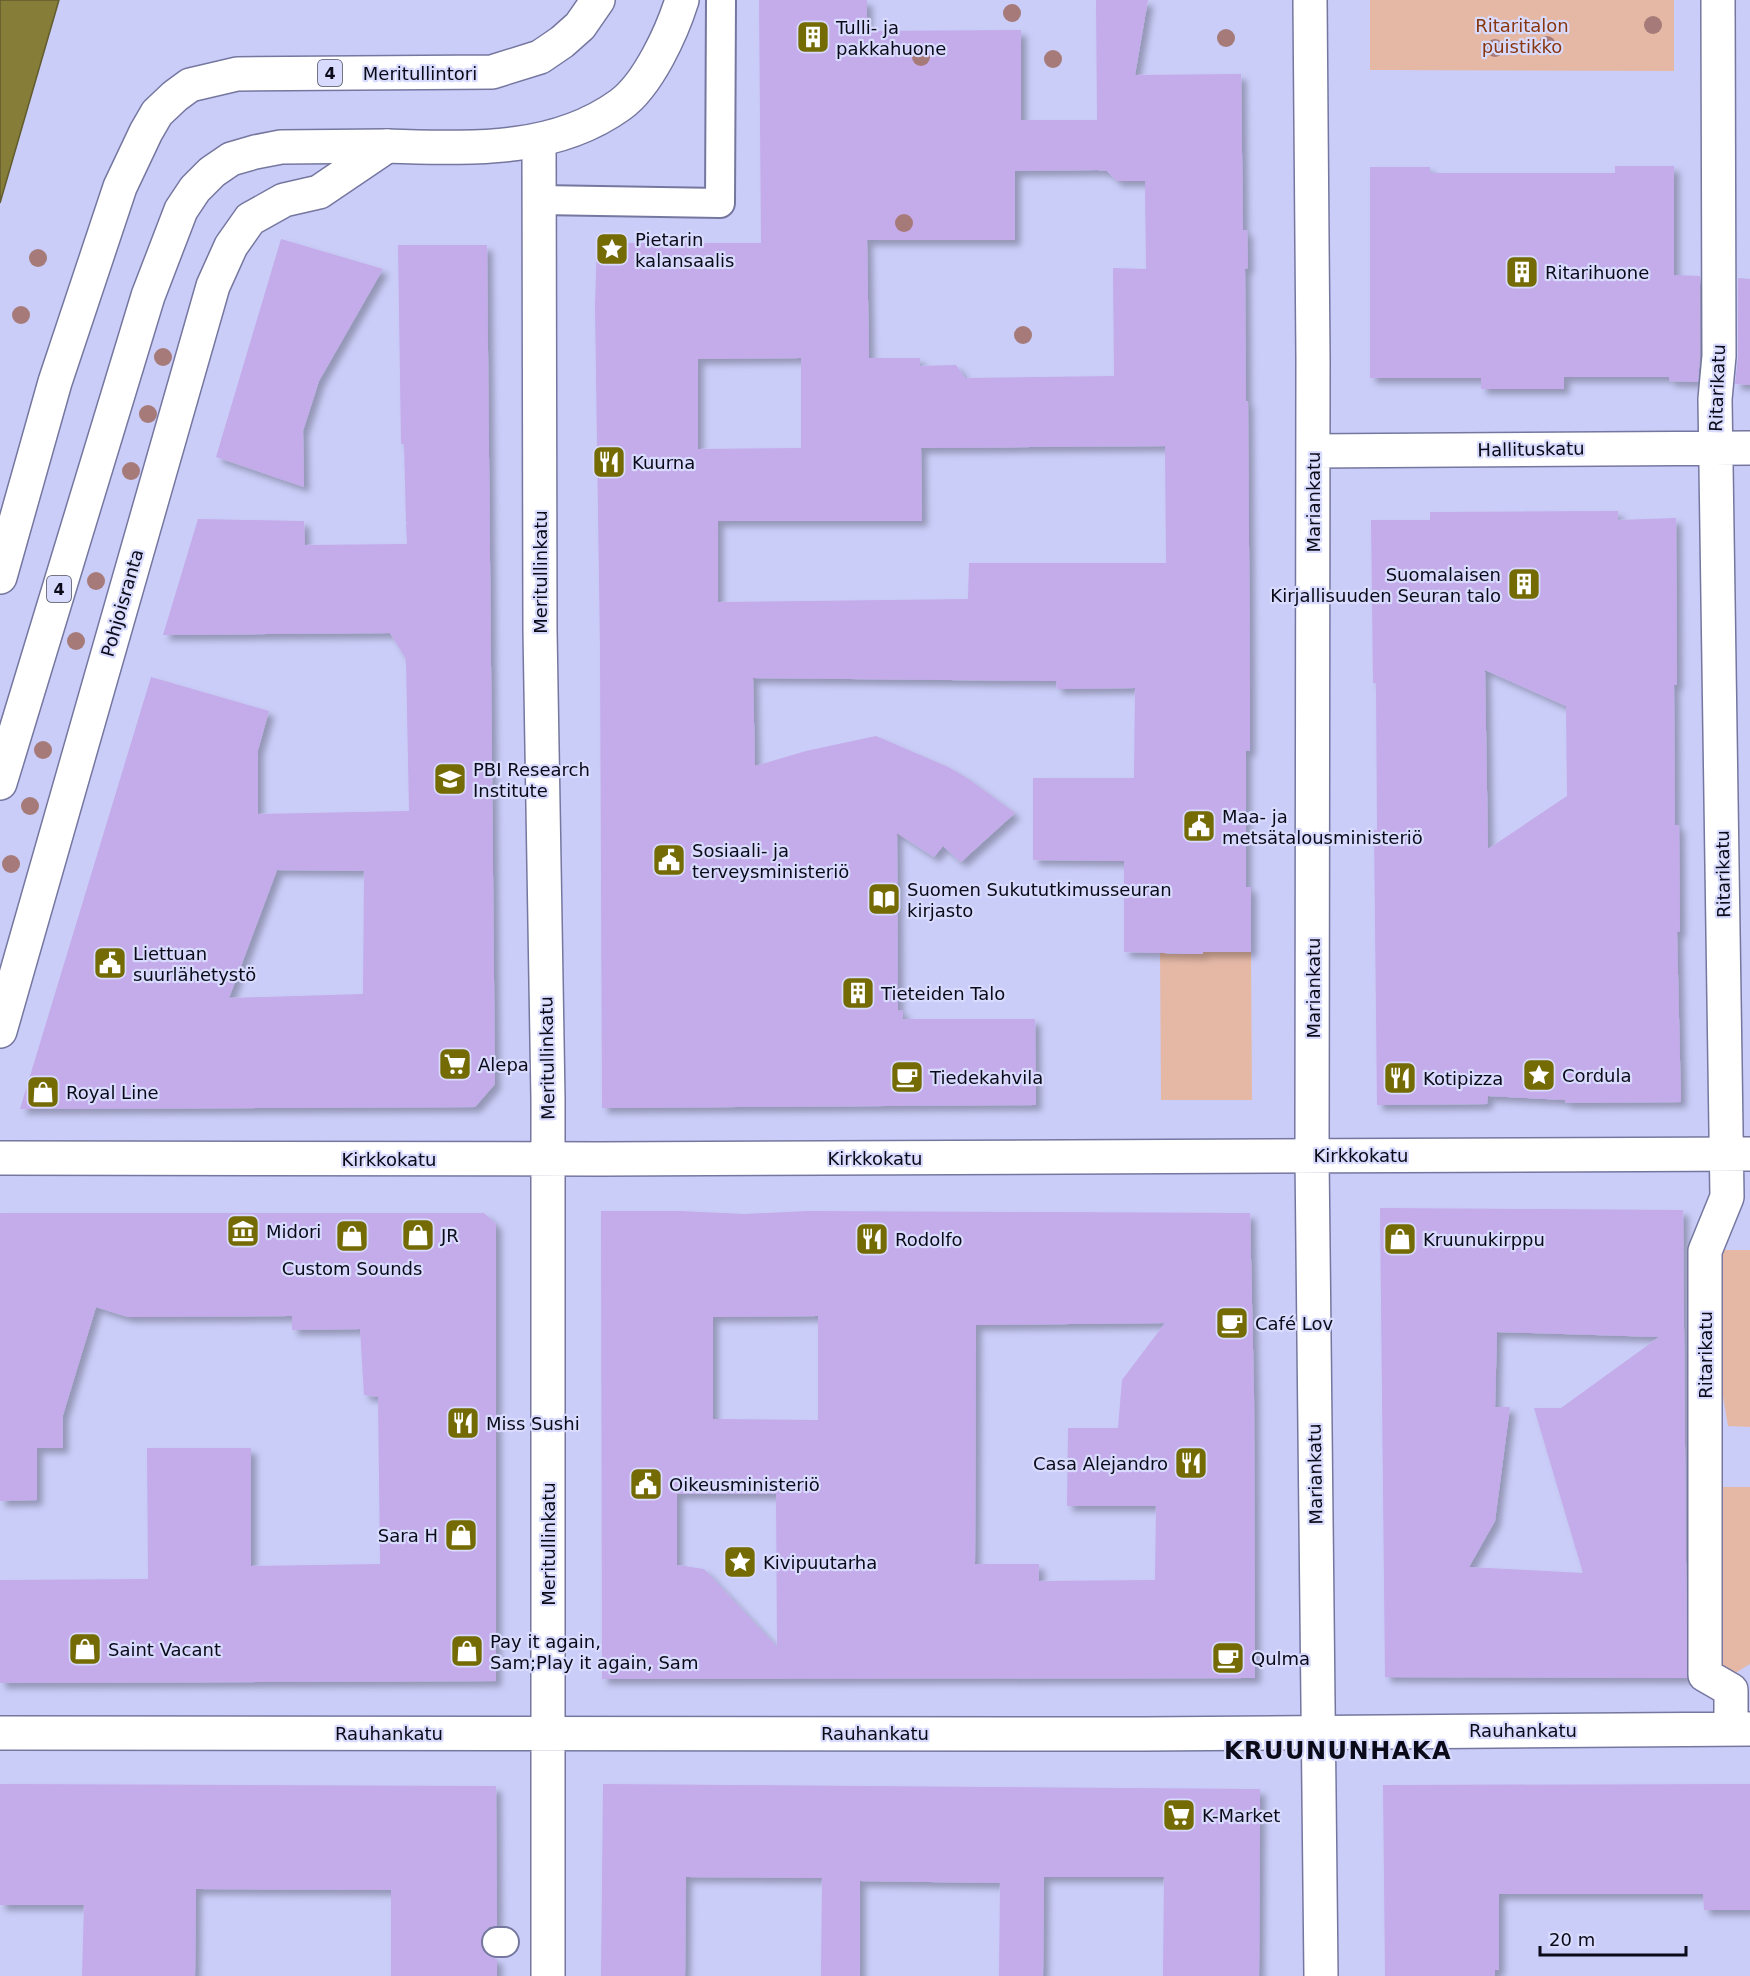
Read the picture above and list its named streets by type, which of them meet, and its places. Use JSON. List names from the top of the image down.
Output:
{
  "streets": {
    "street": [
      "4",
      "Meritullintori",
      "Ritarikatu",
      "Hallituskatu",
      "Mariankatu",
      "Meritullinkatu",
      "Pohjoisranta",
      "Kirkkokatu",
      "Rauhankatu"
    ]
  },
  "crossings": [
    ["4", "Meritullinkatu"],
    ["4", "Pohjoisranta"],
    ["Ritarikatu", "Hallituskatu"],
    ["Ritarikatu", "Kirkkokatu"],
    ["Ritarikatu", "Rauhankatu"],
    ["Hallituskatu", "Mariankatu"],
    ["Mariankatu", "Kirkkokatu"],
    ["Mariankatu", "Rauhankatu"],
    ["Meritullinkatu", "Kirkkokatu"],
    ["Meritullinkatu", "Rauhankatu"]
  ],
  "districts": ["KRUUNUNHAKA"],
  "parks": ["Ritaritalon puistikko"],
  "places": {
    "building": [
      "Tulli- ja pakkahuone",
      "Ritarihuone",
      "Suomalaisen Kirjallisuuden Seuran talo",
      "Tieteiden Talo"
    ],
    "place": ["Pietarin kalansaalis", "Cordula", "Kivipuutarha"],
    "restaurant": [
      "Kuurna",
      "Kotipizza",
      "Rodolfo",
      "Miss Sushi",
      "Casa Alejandro"
    ],
    "school or university": ["PBI Research Institute"],
    "public building": [
      "Maa- ja metsätalousministeriö",
      "Sosiaali- ja terveysministeriö",
      "Liettuan suurlähetystö",
      "Oikeusministeriö"
    ],
    "library": ["Suomen Sukututkimusseuran kirjasto"],
    "supermarket": ["Alepa", "K-Market"],
    "cafe": ["Tiedekahvila", "Café Lov", "Qulma"],
    "shop": [
      "Royal Line",
      "JR",
      "Custom Sounds",
      "Kruunukirppu",
      "Sara H",
      "Saint Vacant",
      "Pay it again, Sam;Play it again, Sam"
    ],
    "museum": ["Midori"]
  },
  "scale_bar": "20 m"
}
